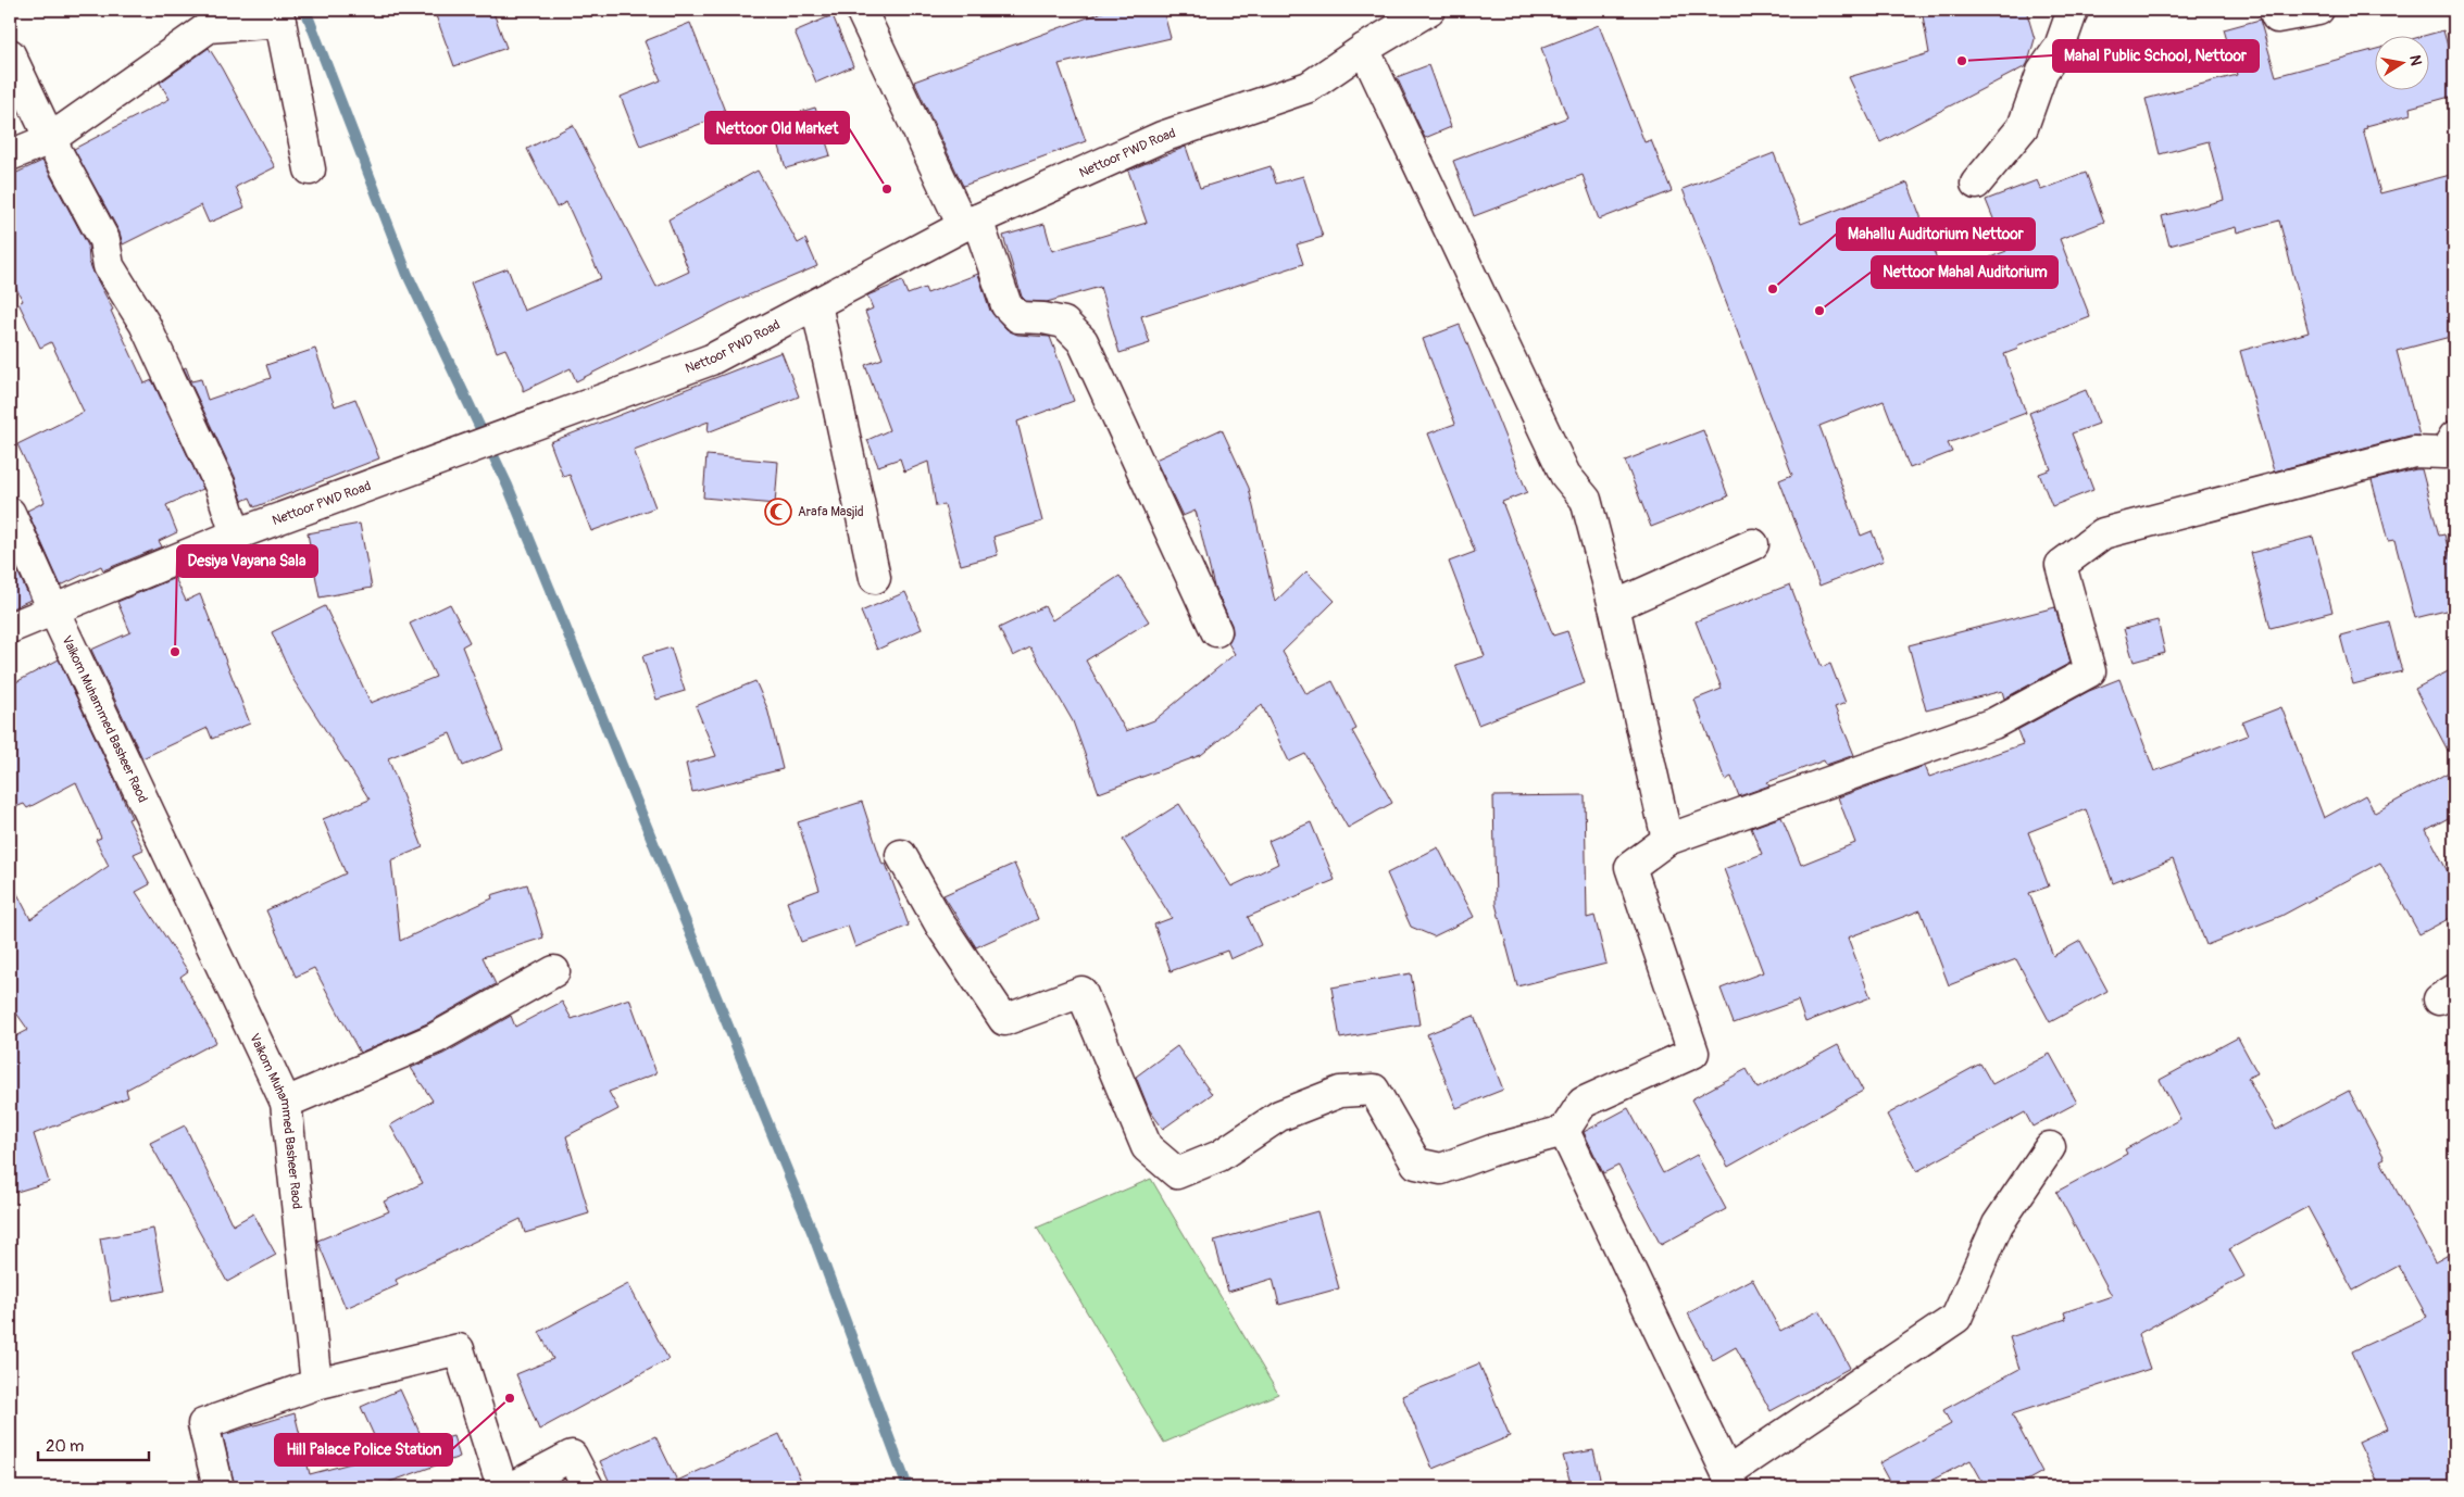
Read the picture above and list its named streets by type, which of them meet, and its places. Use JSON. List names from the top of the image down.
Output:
{
  "streets": {
    "street": ["Nettoor PWD Road", "Vaikom Muhammed Basheer Raod"]
  },
  "crossings": [
    ["Nettoor PWD Road", "Vaikom Muhammed Basheer Raod"]
  ],
  "places": {
    "other": [
      "Mahal Public School, Nettoor",
      "Nettoor Old Market",
      "Mahallu Auditorium Nettoor",
      "Nettoor Mahal Auditorium",
      "Desiya Vayana Sala",
      "Hill Palace Police Station"
    ],
    "mosque": ["Arafa Masjid"]
  },
  "scale_bar": "20 m",
  "north": "right"
}
